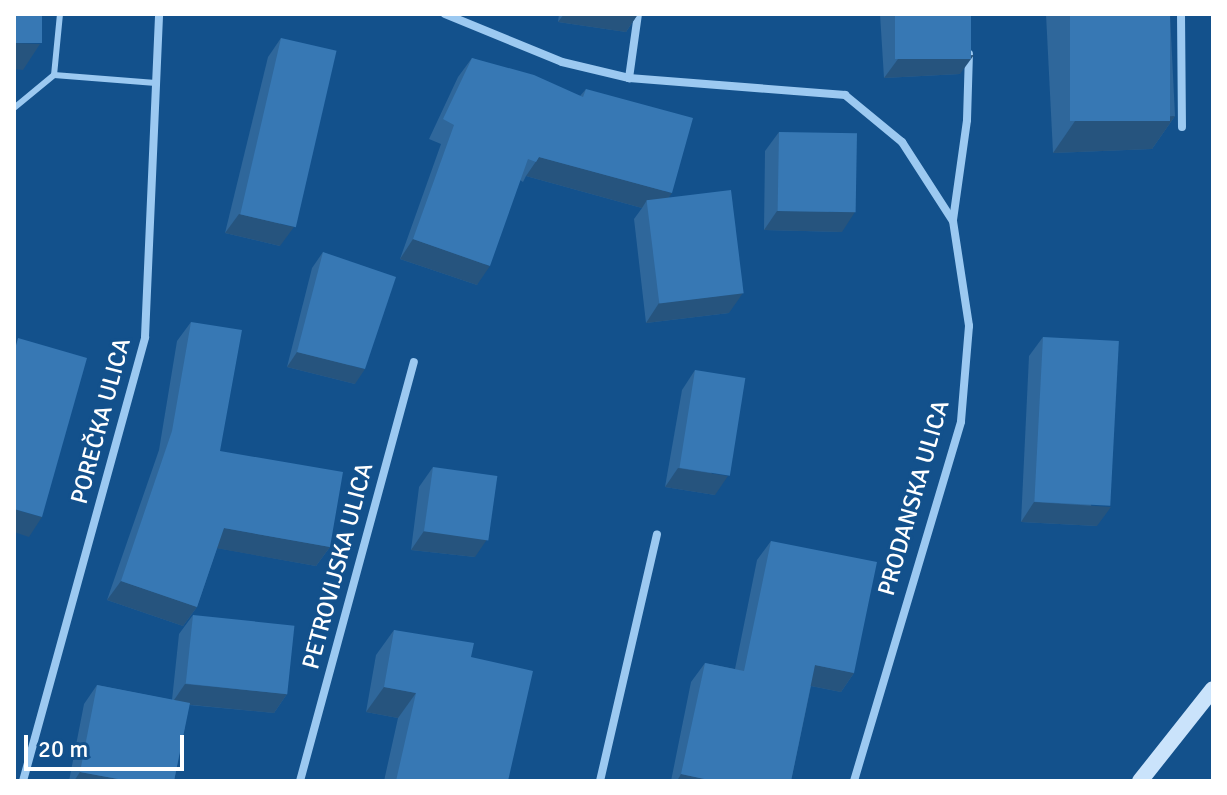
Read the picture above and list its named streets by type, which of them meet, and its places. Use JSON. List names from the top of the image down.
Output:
{
  "streets": {
    "street": ["POREČKA ULICA", "PRODANSKA ULICA", "PETROVIJSKA ULICA"]
  },
  "scale_bar": "20 m"
}
